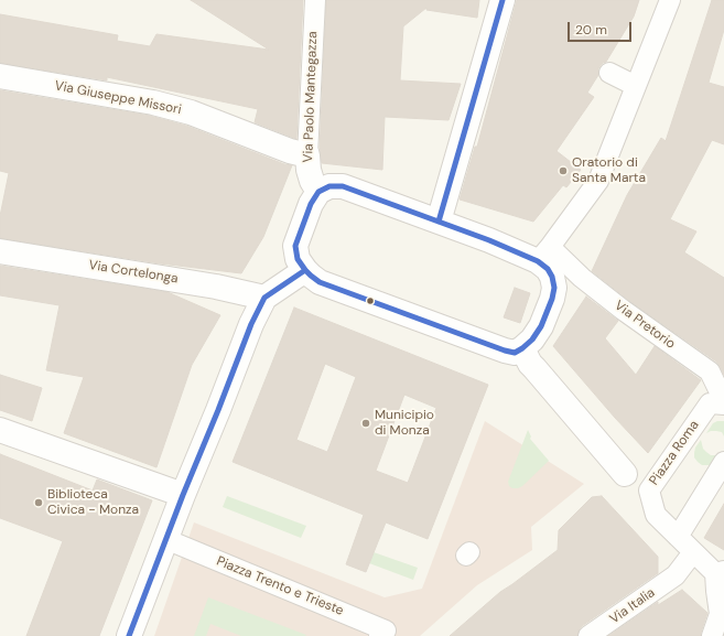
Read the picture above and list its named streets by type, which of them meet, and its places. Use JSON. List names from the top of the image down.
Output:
{
  "streets": {
    "street": [
      "Via Paolo Mantegazza",
      "Via Giuseppe Missori",
      "Via Cortelonga",
      "Via Pretorio",
      "Piazza Roma",
      "Piazza Trento e Trieste",
      "Via Italia"
    ]
  },
  "crossings": [
    ["Via Paolo Mantegazza", "Via Giuseppe Missori"],
    ["Via Pretorio", "Piazza Roma"],
    ["Piazza Roma", "Via Italia"]
  ],
  "places": ["Oratorio di Santa Marta", "Municipio di Monza", "Biblioteca Civica - Monza"],
  "scale_bar": "20 m"
}
